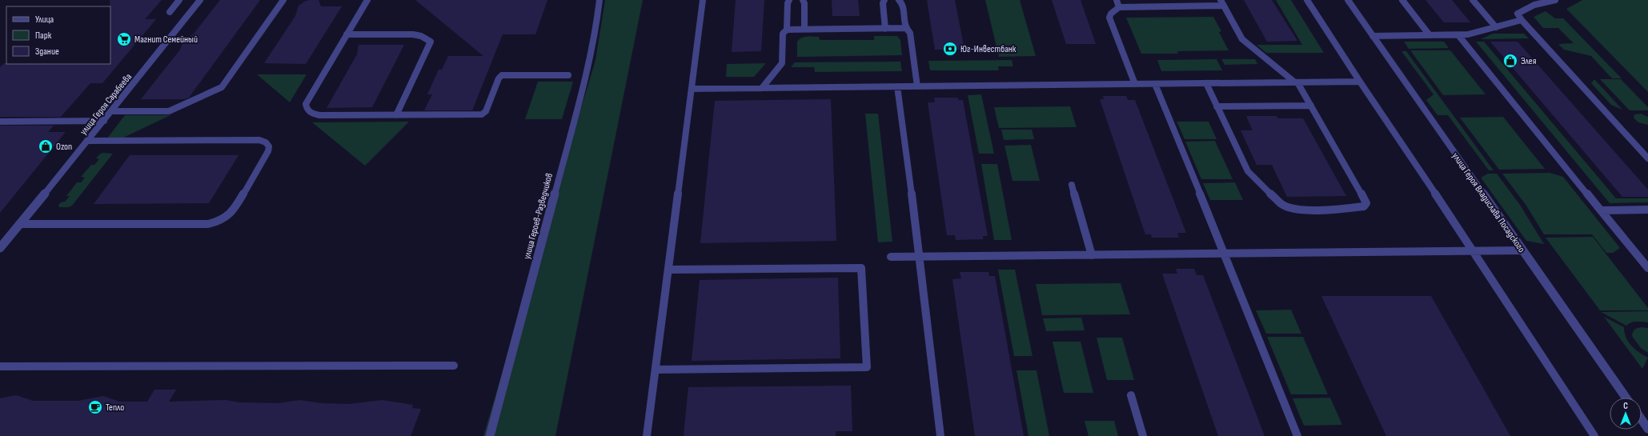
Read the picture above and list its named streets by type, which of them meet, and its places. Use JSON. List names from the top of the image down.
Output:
{
  "streets": {
    "street": ["улица Героя Сарабеева", "улица Героя Владислава Посадского", "улица Героев-Разведчиков"]
  },
  "places": {
    "supermarket": ["Магнит Семейный"],
    "bank": ["Юг-Инвестбанк"],
    "shop": ["Элея", "Ozon"],
    "cafe": ["Тепло"]
  },
  "legend": ["Улица", "Парк", "Здание"],
  "north": "top"
}
